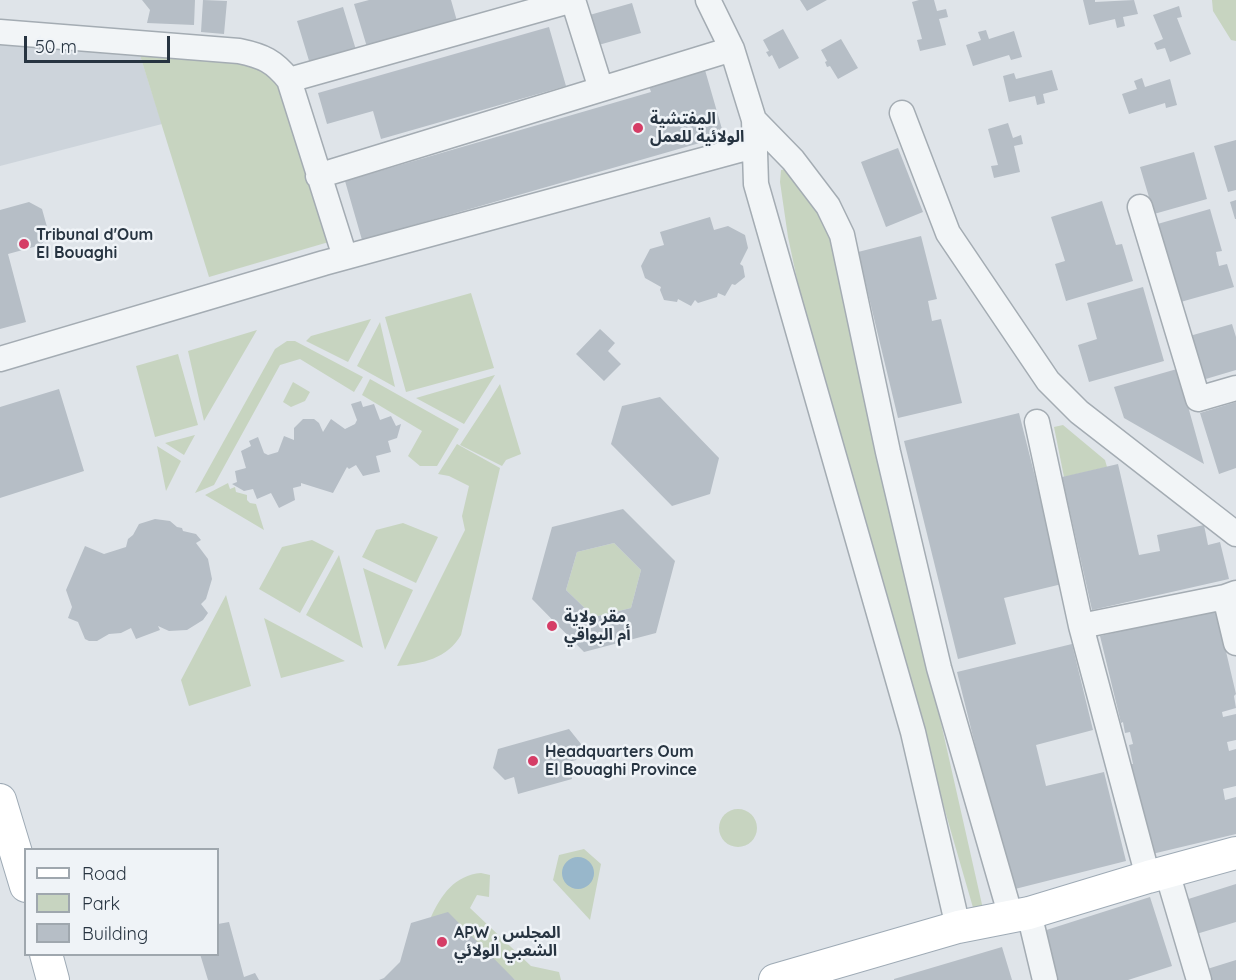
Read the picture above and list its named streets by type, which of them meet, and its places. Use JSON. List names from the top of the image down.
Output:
{
  "places": [
    "المفتشية الولائية للعمل",
    "Tribunal d'Oum El Bouaghi",
    "مقر ولاية أم البواقي",
    "Headquarters Oum El Bouaghi Province",
    "APW , المجلس الشعبي الولائي"
  ],
  "legend": ["Road", "Park", "Building"],
  "scale_bar": "50 m"
}
